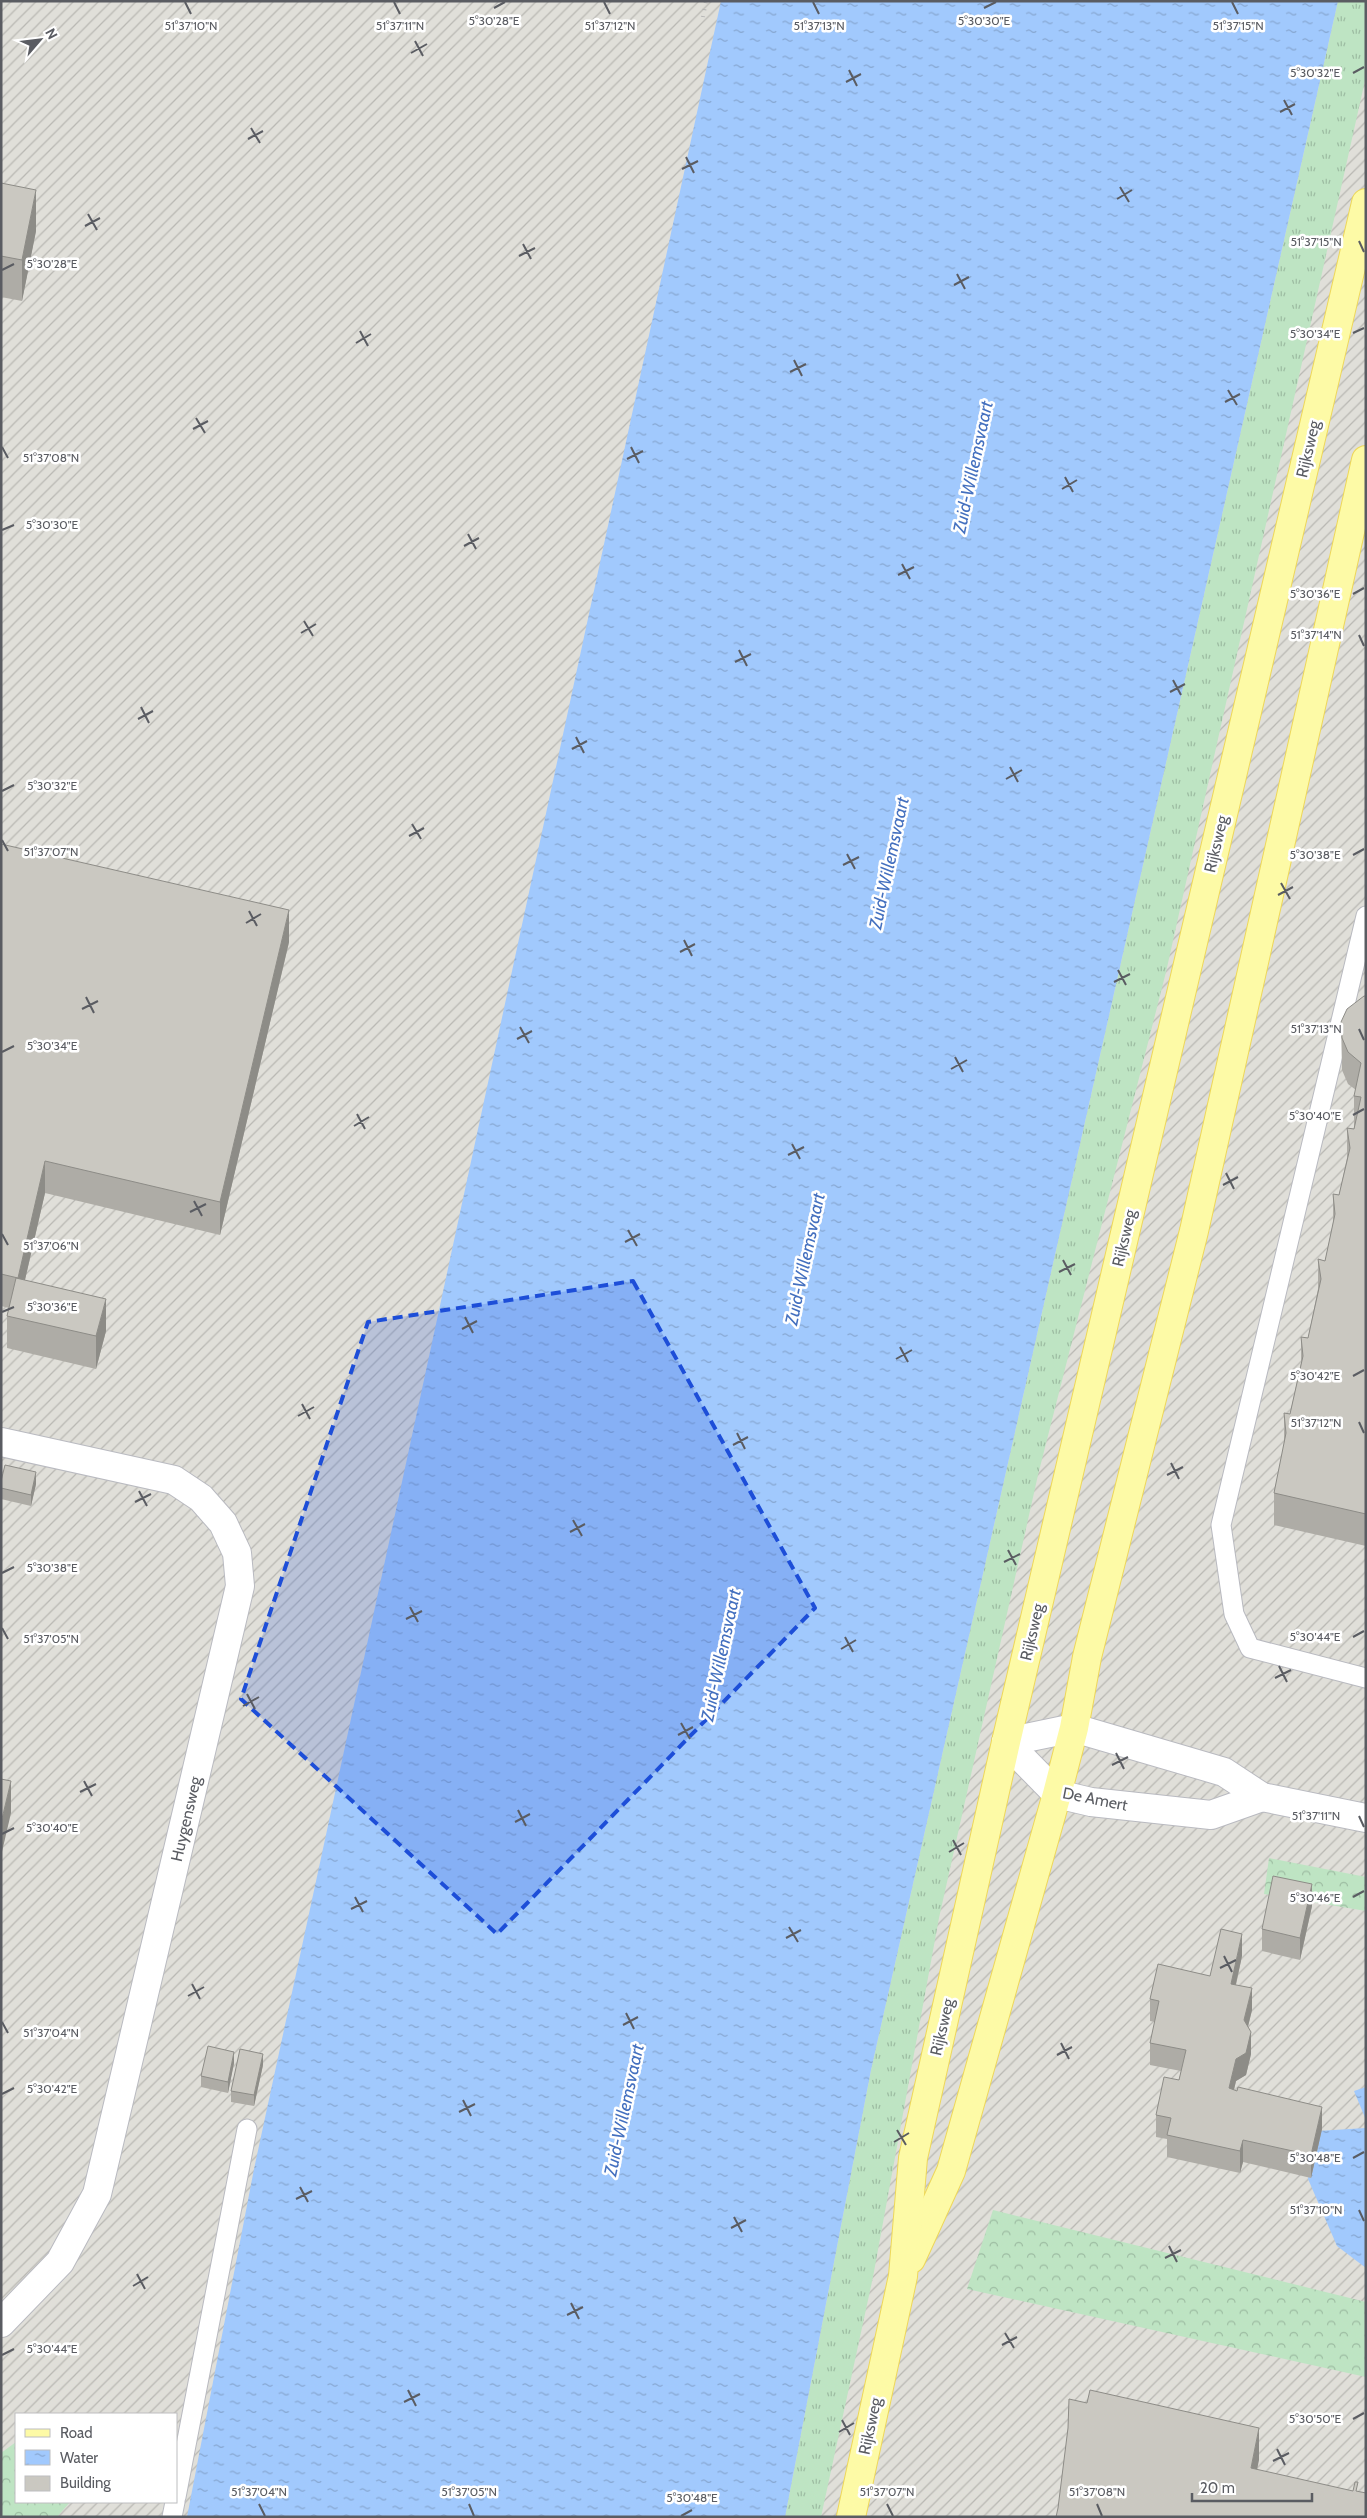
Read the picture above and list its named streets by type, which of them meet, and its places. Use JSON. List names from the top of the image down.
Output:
{
  "streets": {
    "main road": ["Rijksweg"],
    "street": ["De Amert", "Huygensweg"]
  },
  "crossings": [
    ["Rijksweg", "De Amert"]
  ],
  "water": ["Zuid-Willemsvaart"],
  "legend": ["Road", "Water", "Building"],
  "scale_bar": "20 m",
  "north": "top right",
  "coordinates": [
    "5°30'28\"E",
    "5°30'30\"E",
    "51°37'10\"N",
    "51°37'11\"N",
    "51°37'12\"N",
    "51°37'13\"N",
    "51°37'15\"N",
    "5°30'32\"E",
    "5°30'34\"E",
    "51°37'08\"N",
    "5°30'36\"E",
    "51°37'14\"N",
    "51°37'07\"N",
    "5°30'38\"E",
    "5°30'40\"E",
    "51°37'06\"N",
    "5°30'42\"E",
    "5°30'44\"E",
    "51°37'05\"N",
    "5°30'46\"E",
    "51°37'04\"N",
    "5°30'48\"E",
    "5°30'50\"E"
  ]
}
